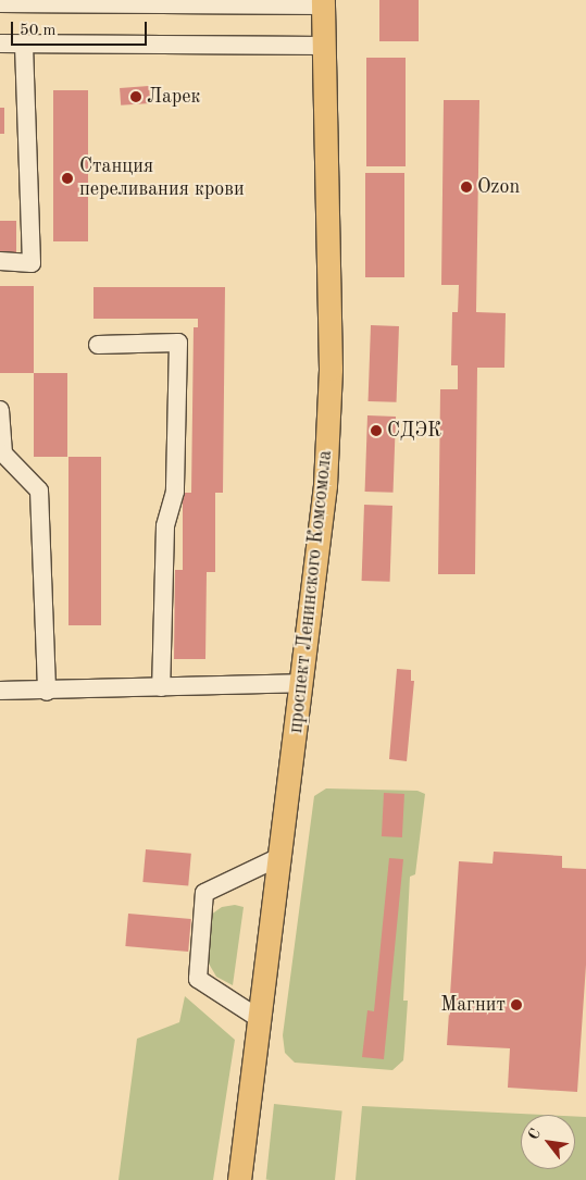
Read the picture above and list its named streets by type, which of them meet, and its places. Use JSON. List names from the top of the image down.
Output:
{
  "streets": {
    "main road": ["проспект Ленинского Комсомола"]
  },
  "places": [
    "Ларек",
    "Станция переливания крови",
    "Ozon",
    "СДЭК",
    "Магнит"
  ],
  "scale_bar": "50 m",
  "north": "top left"
}
